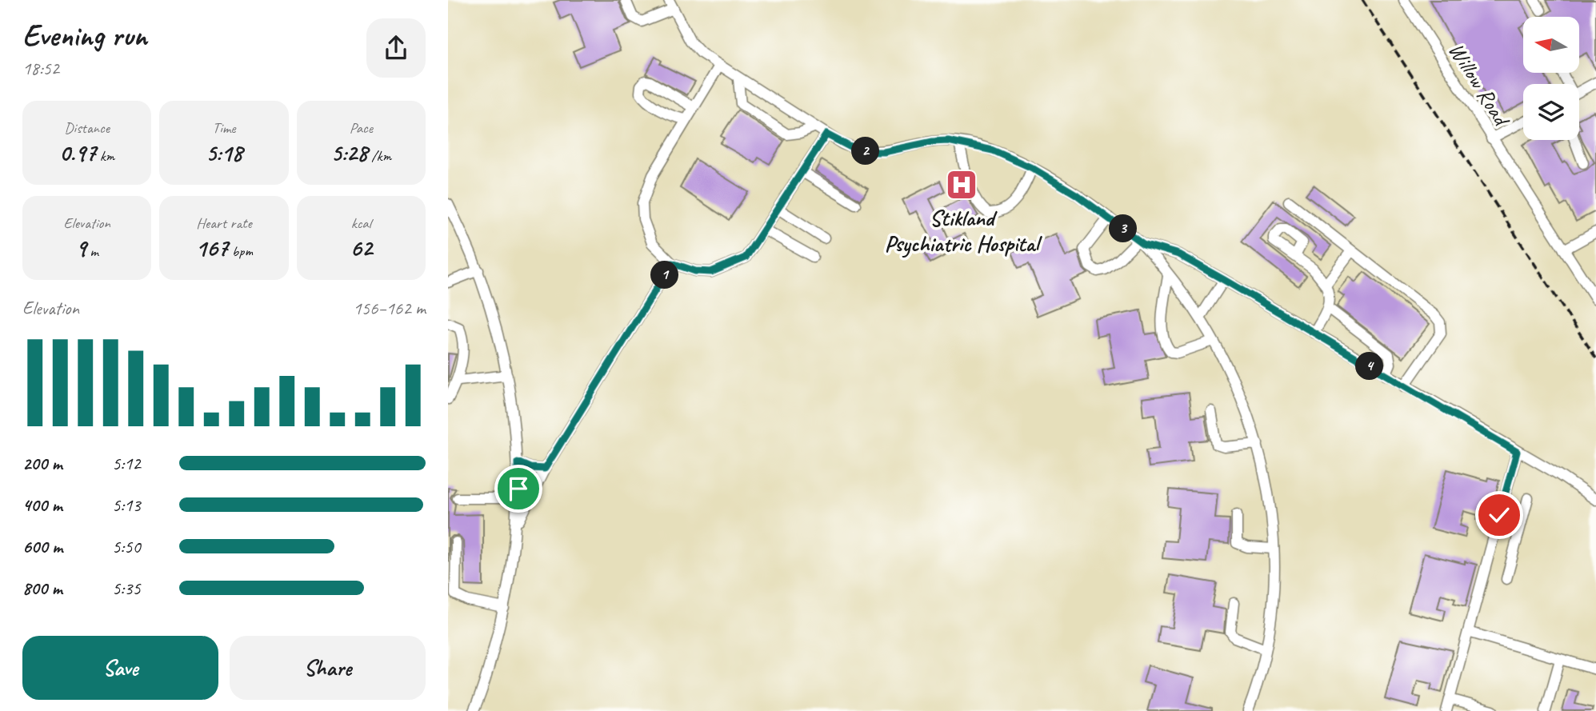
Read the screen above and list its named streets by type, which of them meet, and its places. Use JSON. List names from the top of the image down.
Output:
{
  "streets": {
    "street": ["Willow Road"]
  },
  "places": {
    "hospital": ["Stikland Psychiatric Hospital"]
  },
  "north": "left",
  "page": {
    "heading": ["Evening run", "18:52"],
    "stats": [
      ["Distance", "0.97 km"],
      ["Time", "5:18"],
      ["Pace", "5:28 /km"],
      ["Elevation", "9 m"],
      ["Heart rate", "167 bpm"],
      ["kcal", "62"]
    ],
    "pins": [
      "2",
      "3",
      "1",
      "4"
    ],
    "chart": ["Elevation", "156–162 m"],
    "list": [
      {
        "name": "200 m",
        "note": "5:12"
      },
      {
        "name": "400 m",
        "note": "5:13"
      },
      {
        "name": "600 m",
        "note": "5:50"
      },
      {
        "name": "800 m",
        "note": "5:35"
      }
    ],
    "buttons": ["Save", "Share"]
  }
}
